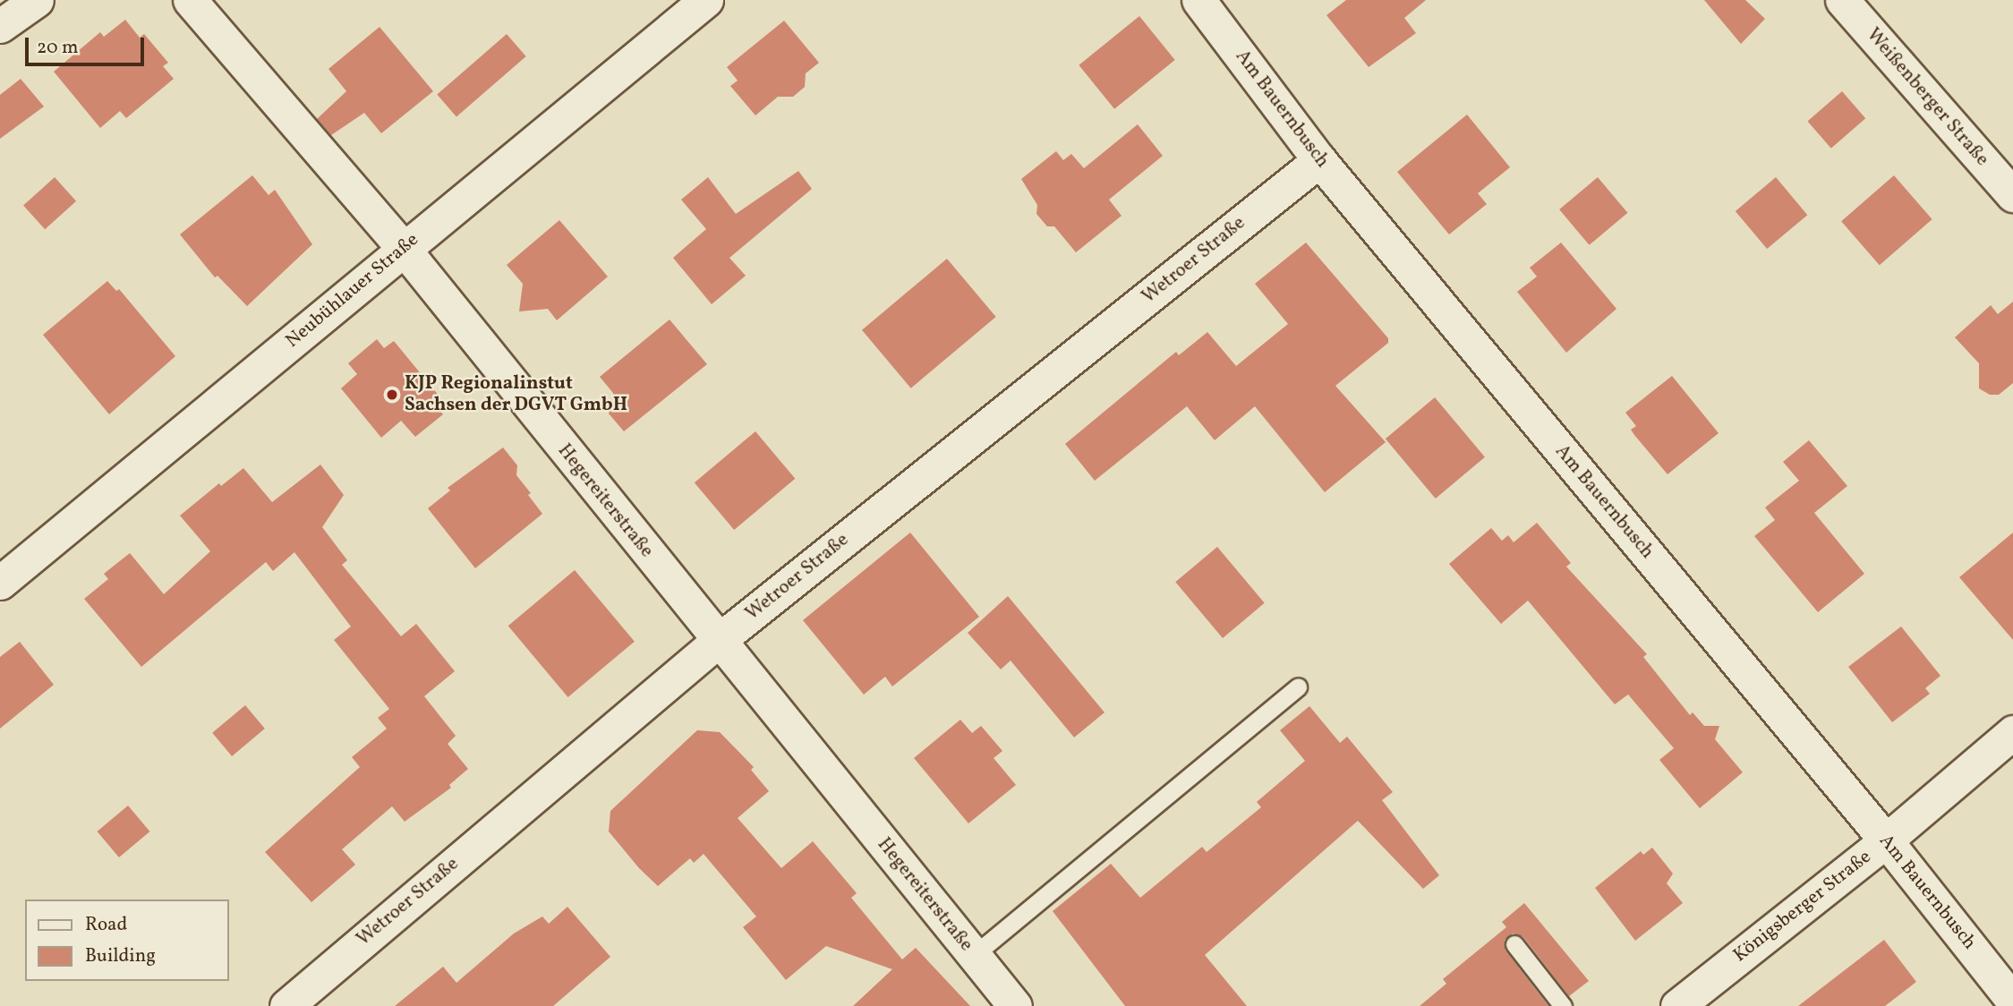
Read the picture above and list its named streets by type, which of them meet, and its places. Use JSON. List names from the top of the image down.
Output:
{
  "streets": {
    "street": [
      "Weißenberger Straße",
      "Am Bauernbusch",
      "Wetroer Straße",
      "Neubühlauer Straße",
      "Hegereiterstraße",
      "Königsberger Straße"
    ]
  },
  "crossings": [
    ["Am Bauernbusch", "Wetroer Straße"],
    ["Am Bauernbusch", "Königsberger Straße"],
    ["Wetroer Straße", "Hegereiterstraße"],
    ["Neubühlauer Straße", "Hegereiterstraße"]
  ],
  "places": ["KJP Regionalinstut Sachsen der DGVT GmbH"],
  "legend": ["Road", "Building"],
  "scale_bar": "20 m"
}
